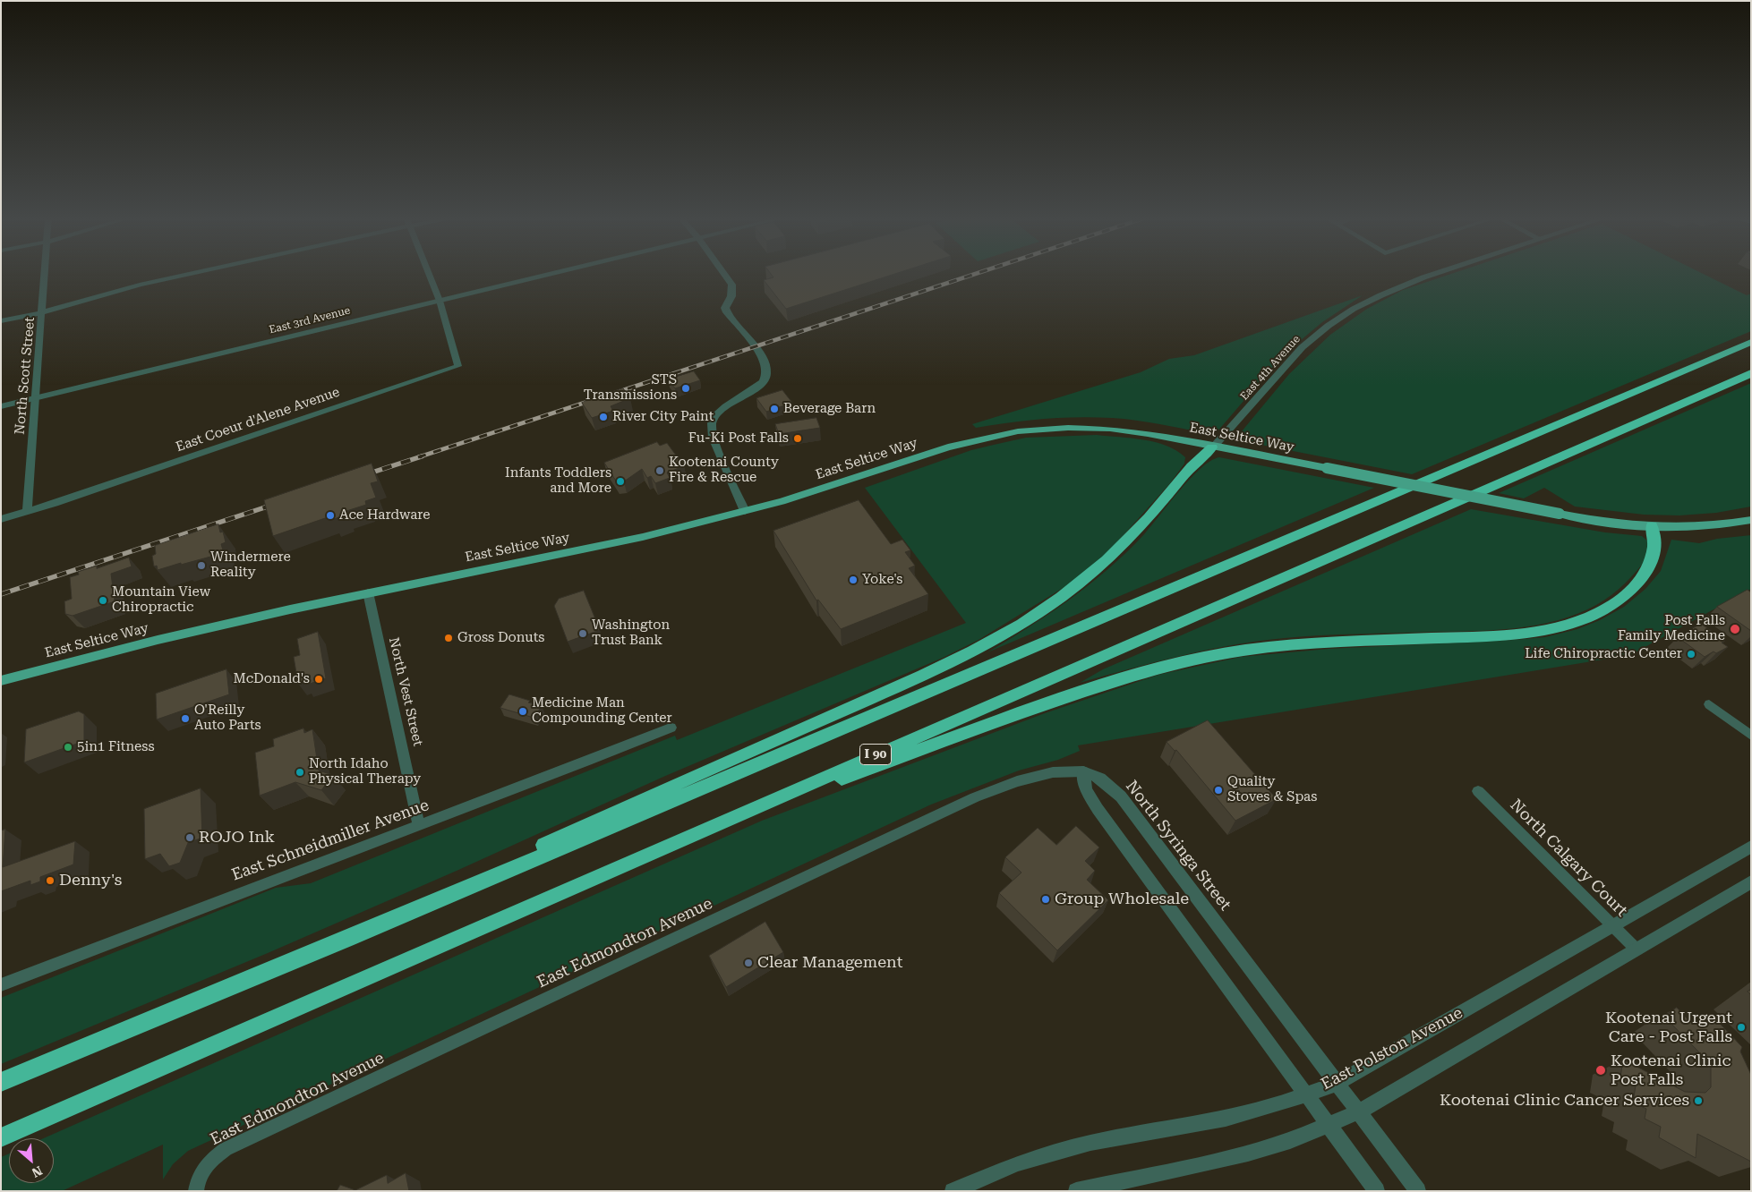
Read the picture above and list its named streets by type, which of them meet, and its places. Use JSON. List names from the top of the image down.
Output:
{
  "streets": {
    "highway": ["I 90"],
    "main road": ["East Seltice Way"],
    "street": [
      "East 3rd Avenue",
      "East 4th Avenue",
      "North Scott Street",
      "East Coeur d'Alene Avenue",
      "North Vest Street",
      "East Schneidmiller Avenue",
      "North Syringa Street",
      "North Calgary Court",
      "East Edmondton Avenue",
      "East Polston Avenue"
    ]
  },
  "crossings": [
    ["East 3rd Avenue", "North Scott Street"],
    ["East 3rd Avenue", "East Coeur d'Alene Avenue"],
    ["East 4th Avenue", "East Seltice Way"],
    ["North Scott Street", "East Coeur d'Alene Avenue"],
    ["East Seltice Way", "North Vest Street"],
    ["North Vest Street", "East Schneidmiller Avenue"],
    ["North Syringa Street", "East Edmondton Avenue"],
    ["North Syringa Street", "East Polston Avenue"],
    ["North Calgary Court", "East Polston Avenue"]
  ],
  "places": [
    "STS Transmissions",
    "Beverage Barn",
    "River City Paint",
    "Fu-Ki Post Falls",
    "Kootenai County Fire & Rescue",
    "Infants Toddlers and More",
    "Ace Hardware",
    "Windermere Reality",
    "Yoke's",
    "Mountain View Chiropractic",
    "Post Falls Family Medicine",
    "Washington Trust Bank",
    "Gross Donuts",
    "Life Chiropractic Center",
    "McDonald's",
    "Medicine Man Compounding Center",
    "O'Reilly Auto Parts",
    "5in1 Fitness",
    "North Idaho Physical Therapy",
    "Quality Stoves & Spas",
    "ROJO Ink",
    "Denny's",
    "Group Wholesale",
    "Clear Management",
    "Kootenai Urgent Care - Post Falls",
    "Kootenai Clinic Post Falls",
    "Kootenai Clinic Cancer Services"
  ],
  "north": "bottom right"
}
